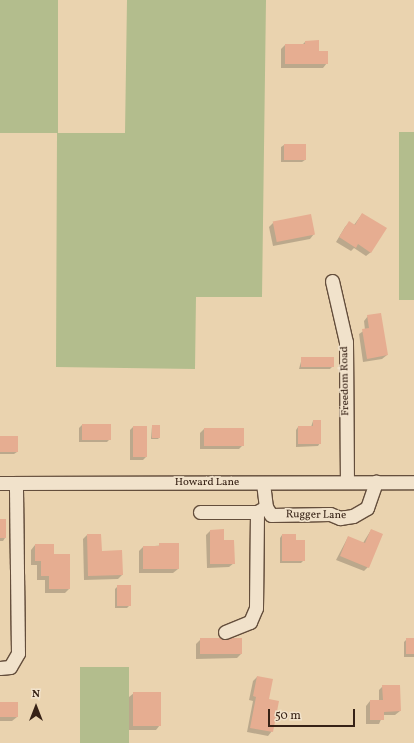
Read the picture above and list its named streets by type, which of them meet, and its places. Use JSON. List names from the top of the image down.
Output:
{
  "streets": {
    "street": ["Freedom Road", "Howard Lane", "Rugger Lane"]
  },
  "crossings": [
    ["Freedom Road", "Howard Lane"],
    ["Howard Lane", "Rugger Lane"]
  ],
  "scale_bar": "50 m",
  "north": "top"
}
